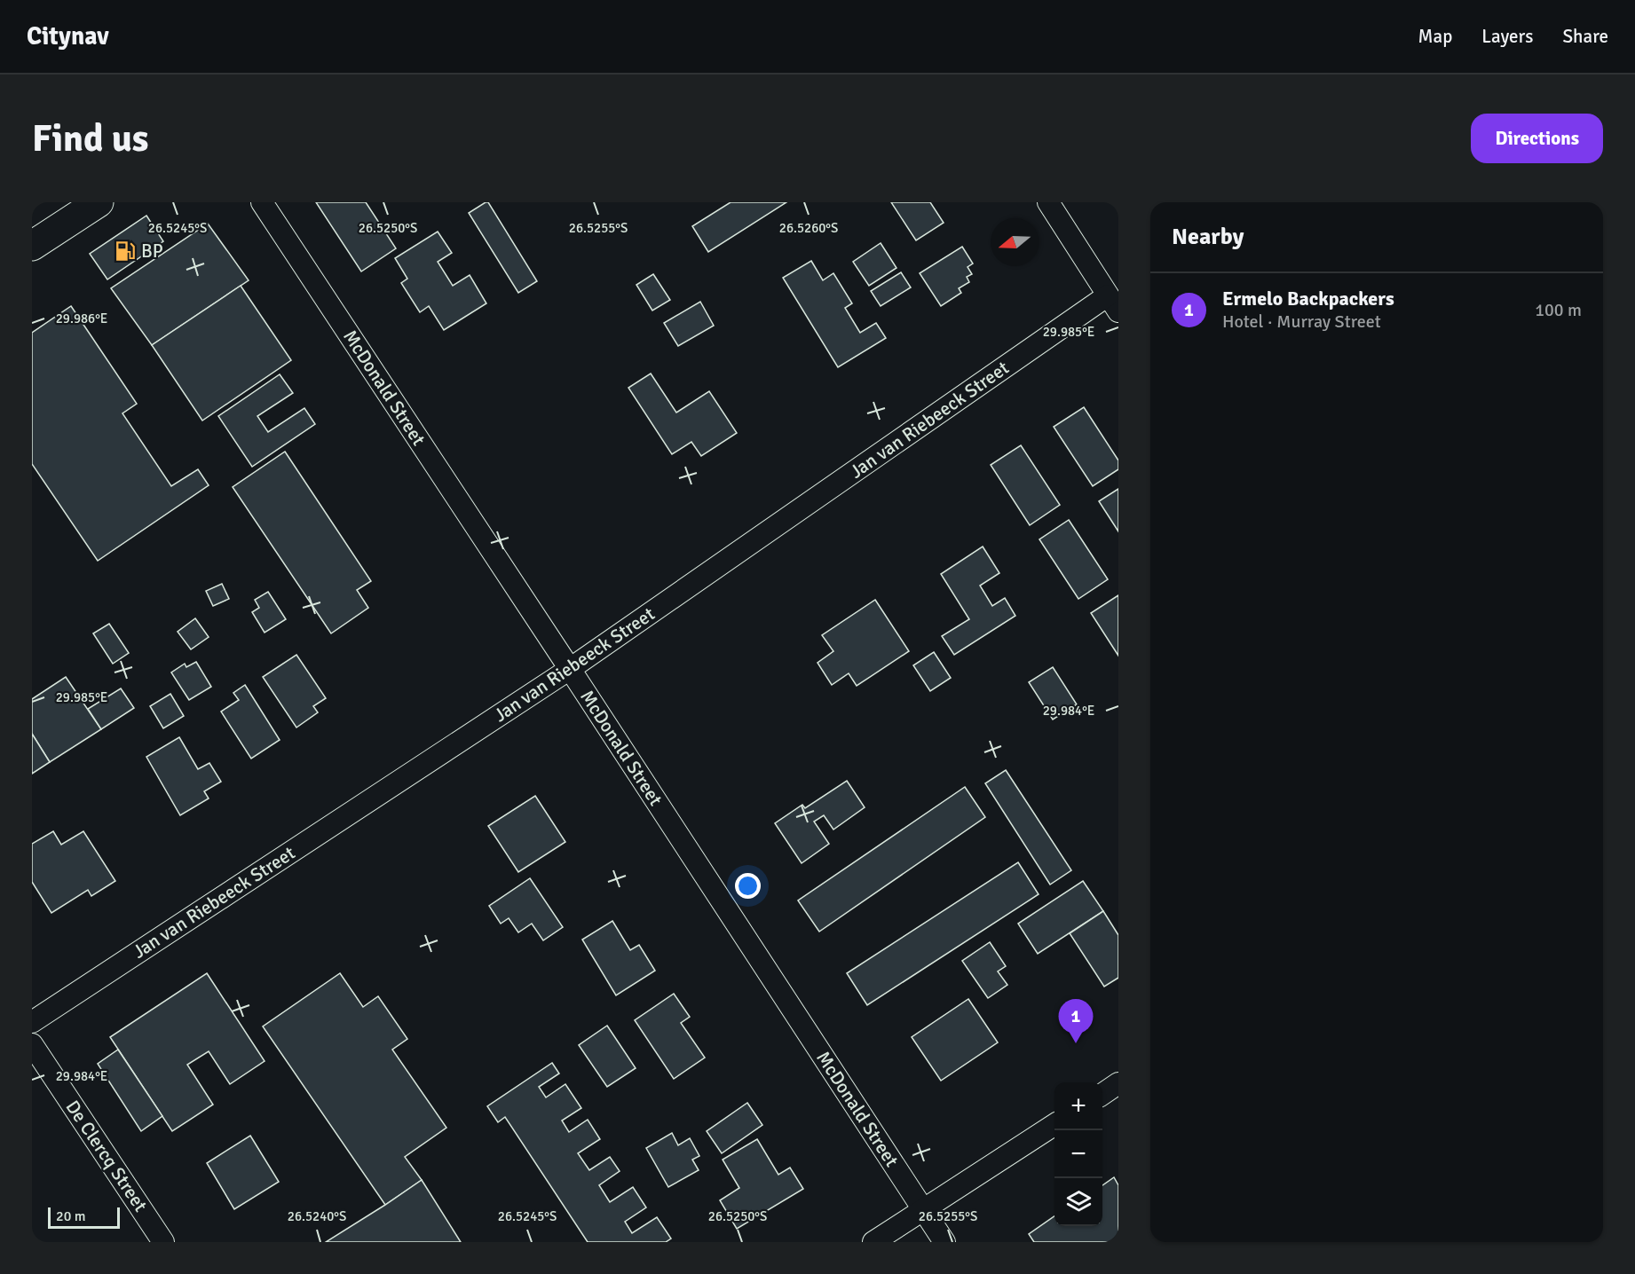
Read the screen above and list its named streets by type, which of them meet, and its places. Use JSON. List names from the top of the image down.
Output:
{
  "streets": {
    "street": ["McDonald Street", "Jan van Riebeeck Street", "De Clercq Street"]
  },
  "crossings": [
    ["McDonald Street", "Jan van Riebeeck Street"]
  ],
  "places": {
    "fuel station": ["BP"]
  },
  "scale_bar": "20 m",
  "north": "left",
  "page": {
    "header": "Citynav",
    "nav": ["Map", "Layers", "Share"],
    "buttons": "Directions",
    "title": "Find us",
    "heading": "Nearby",
    "list": [
      {
        "mark": "1",
        "name": "Ermelo Backpackers",
        "note": "Hotel · Murray Street",
        "value": "100 m"
      }
    ],
    "pins": "1",
    "map_buttons": ["+", "−"],
    "scale": "20 m"
  },
  "coordinates": [
    "26.5245°S",
    "26.5250°S",
    "26.5255°S",
    "26.5260°S",
    "29.986°E",
    "29.985°E",
    "29.984°E",
    "26.5240°S"
  ]
}
